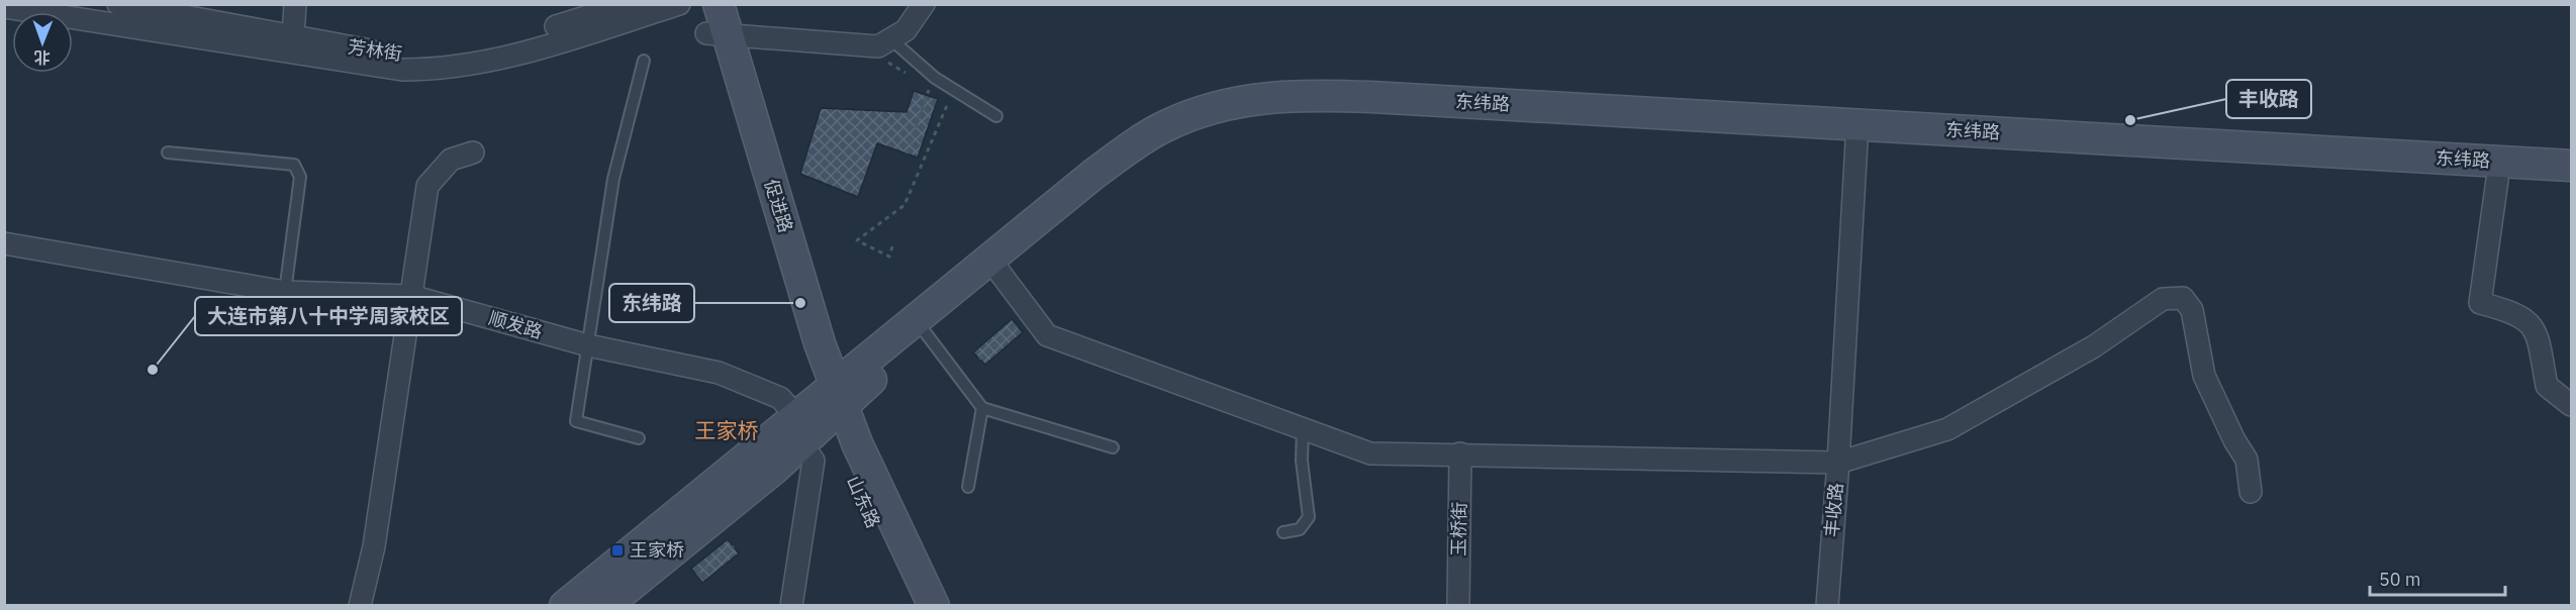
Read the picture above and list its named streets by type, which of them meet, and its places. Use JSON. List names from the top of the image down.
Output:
{
  "streets": {
    "main road": ["东纬路", "促进路", "山东路"],
    "street": [
      "芳林街",
      "顺发路",
      "丰收路",
      "玉桥街"
    ]
  },
  "crossings": [
    ["东纬路", "促进路"],
    ["东纬路", "顺发路"],
    ["东纬路", "山东路"],
    ["东纬路", "丰收路"],
    ["促进路", "山东路"]
  ],
  "districts": ["王家桥"],
  "places": {
    "other": ["丰收路", "东纬路", "大连市第八十中学周家校区"],
    "transit": ["王家桥"]
  },
  "scale_bar": "50 m",
  "north": "bottom"
}
